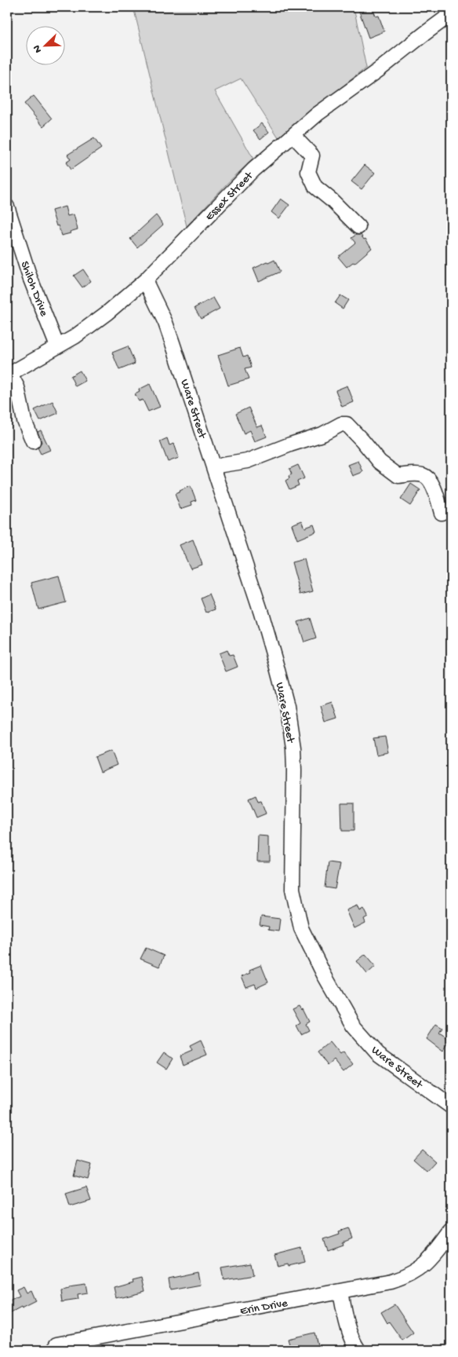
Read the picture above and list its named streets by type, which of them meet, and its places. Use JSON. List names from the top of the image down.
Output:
{
  "streets": {
    "street": [
      "Essex Street",
      "Shiloh Drive",
      "Ware Street",
      "Erin Drive"
    ]
  },
  "crossings": [
    ["Essex Street", "Shiloh Drive"],
    ["Essex Street", "Ware Street"]
  ],
  "north": "bottom left"
}
